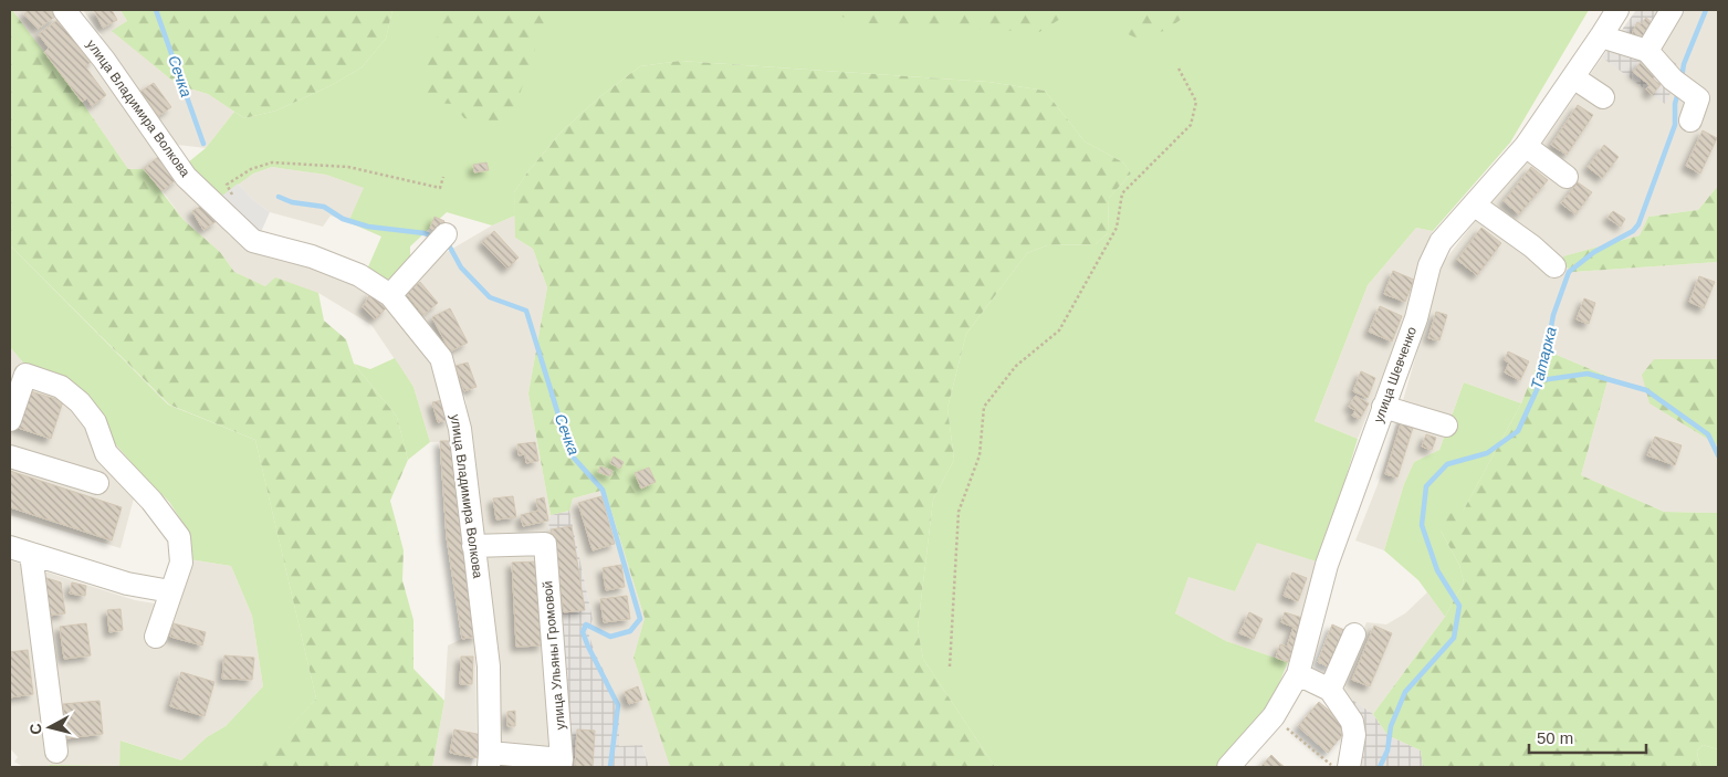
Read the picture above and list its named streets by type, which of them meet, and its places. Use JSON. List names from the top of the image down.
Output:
{
  "streets": {
    "street": ["улица Владимира Волкова", "улица Шевченко", "улица Ульяны Громовой"]
  },
  "crossings": [
    ["улица Владимира Волкова", "улица Ульяны Громовой"]
  ],
  "water": ["Сечка", "Татарка"],
  "scale_bar": "50 m",
  "north": "left"
}
